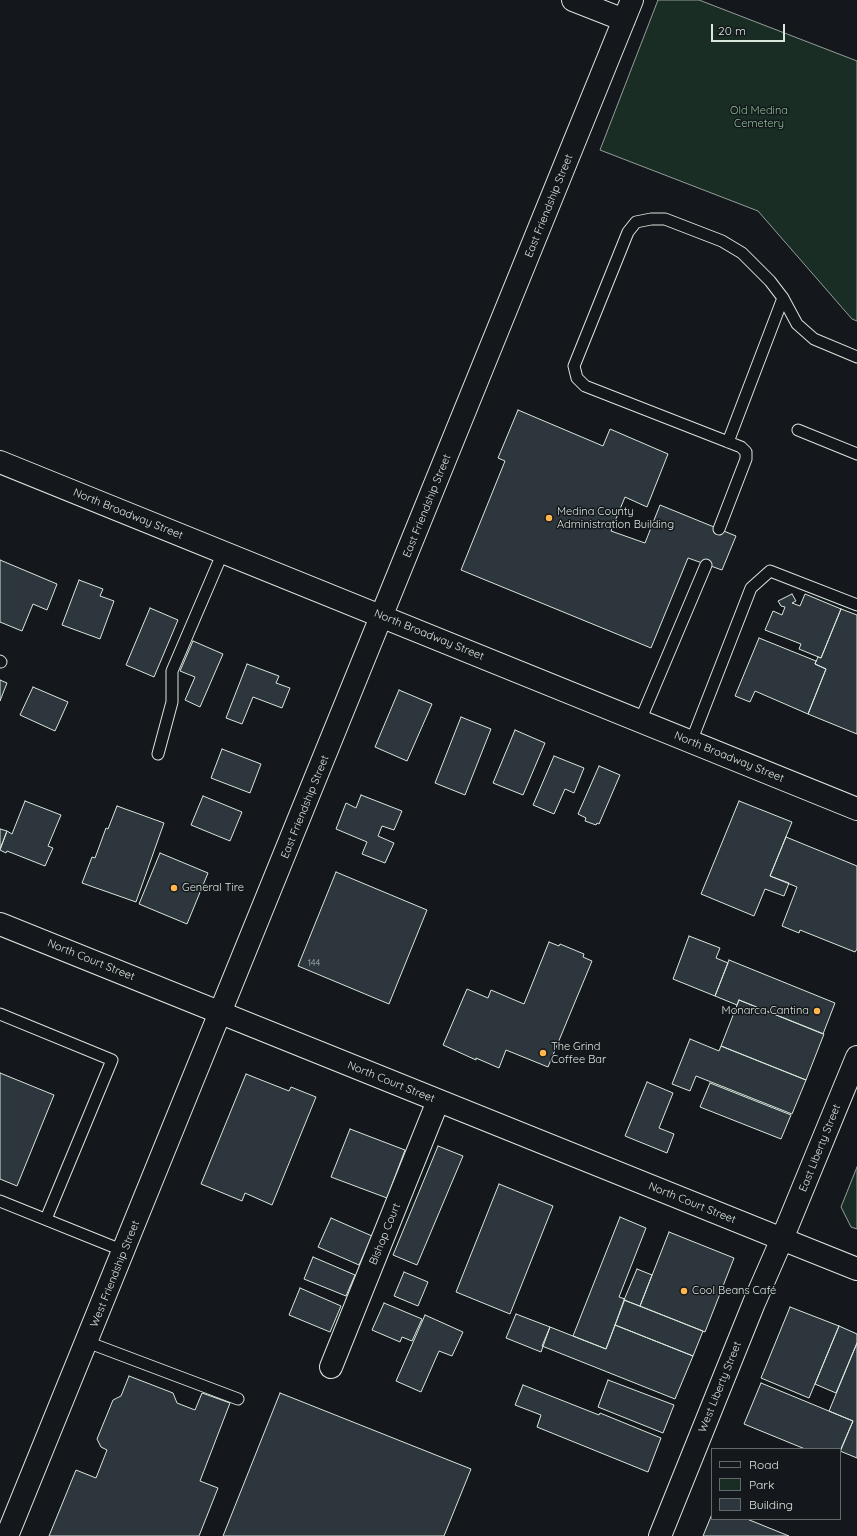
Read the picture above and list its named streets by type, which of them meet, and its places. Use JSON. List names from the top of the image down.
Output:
{
  "streets": {
    "main road": [
      "East Friendship Street",
      "North Broadway Street",
      "North Court Street",
      "East Liberty Street",
      "Bishop Court",
      "West Friendship Street",
      "West Liberty Street"
    ]
  },
  "crossings": [
    ["East Friendship Street", "North Broadway Street"],
    ["East Friendship Street", "North Court Street"],
    ["East Friendship Street", "West Friendship Street"],
    ["North Court Street", "East Liberty Street"],
    ["North Court Street", "Bishop Court"],
    ["North Court Street", "West Friendship Street"],
    ["North Court Street", "West Liberty Street"],
    ["East Liberty Street", "West Liberty Street"]
  ],
  "parks": ["Old Medina Cemetery"],
  "places": [
    "Medina County Administration Building",
    "General Tire",
    "Monarca Cantina",
    "The Grind Coffee Bar",
    "Cool Beans Café"
  ],
  "house_numbers": ["144"],
  "legend": ["Road", "Park", "Building"],
  "scale_bar": "20 m"
}
